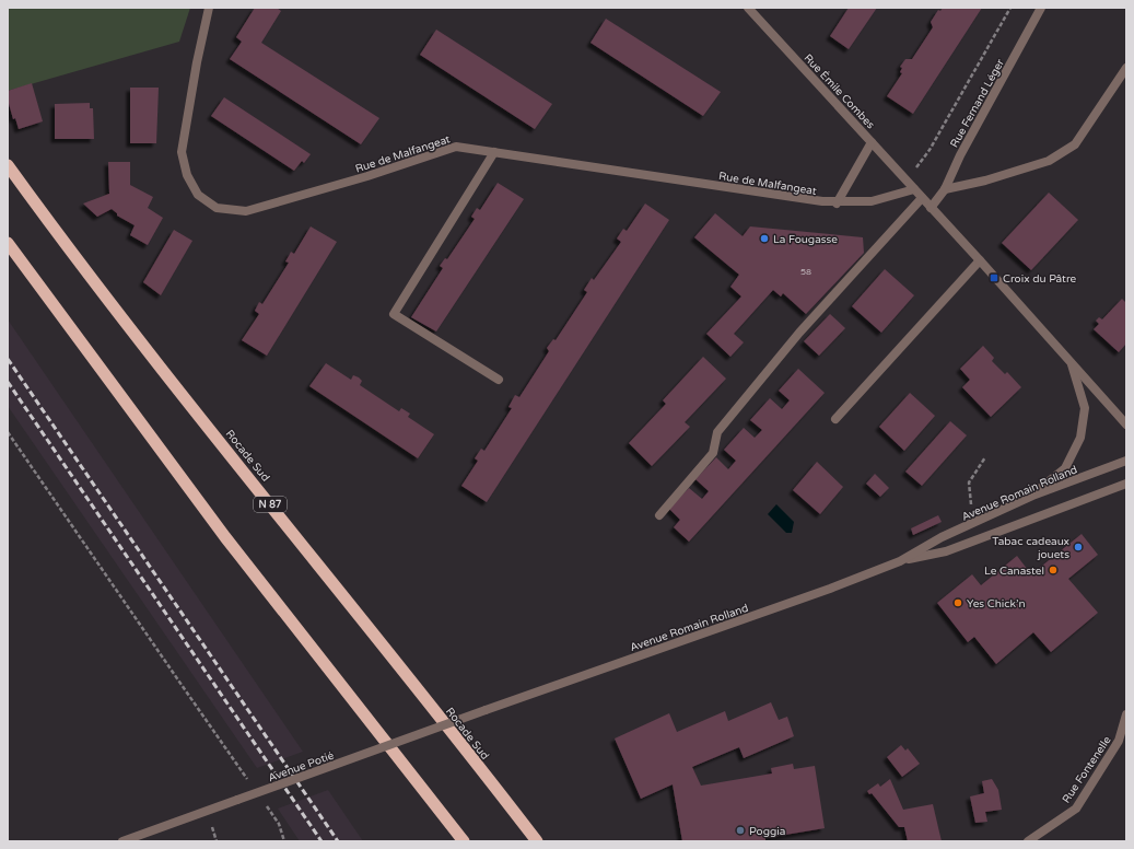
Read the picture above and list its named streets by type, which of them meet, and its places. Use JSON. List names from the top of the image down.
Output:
{
  "streets": {
    "highway": ["Rocade Sud", "N 87"],
    "street": [
      "Rue Émile Combes",
      "Rue Fernand Léger",
      "Rue de Malfangeat",
      "Avenue Romain Rolland",
      "Avenue Potié",
      "Rue Fontenelle"
    ]
  },
  "crossings": [
    ["Rue Émile Combes", "Rue de Malfangeat"],
    ["Avenue Romain Rolland", "Avenue Potié"]
  ],
  "places": {
    "other": [
      "La Fougasse",
      "Tabac cadeaux jouets",
      "Le Canastel",
      "Yes Chick’n",
      "Poggia"
    ],
    "transit": ["Croix du Pâtre"]
  },
  "house_numbers": ["58"]
}
